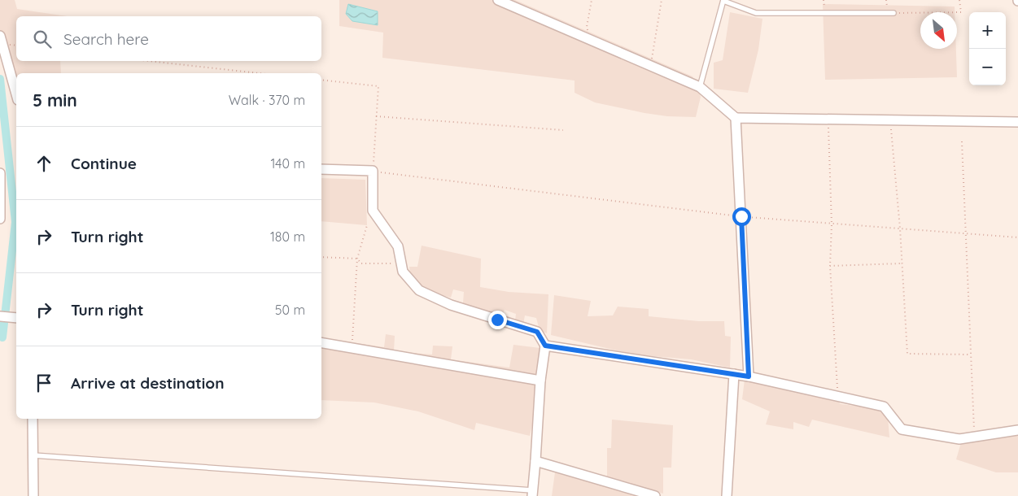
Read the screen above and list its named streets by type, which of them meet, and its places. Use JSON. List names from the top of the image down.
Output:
{
  "north": "bottom right",
  "page": {
    "map_buttons": ["+", "−"],
    "search": "Search here",
    "heading": ["5 min", "Walk · 370 m"],
    "list": [
      ["Continue", "140 m"],
      ["Turn right", "180 m"],
      ["Turn right", "50 m"],
      "Arrive at destination"
    ]
  }
}
